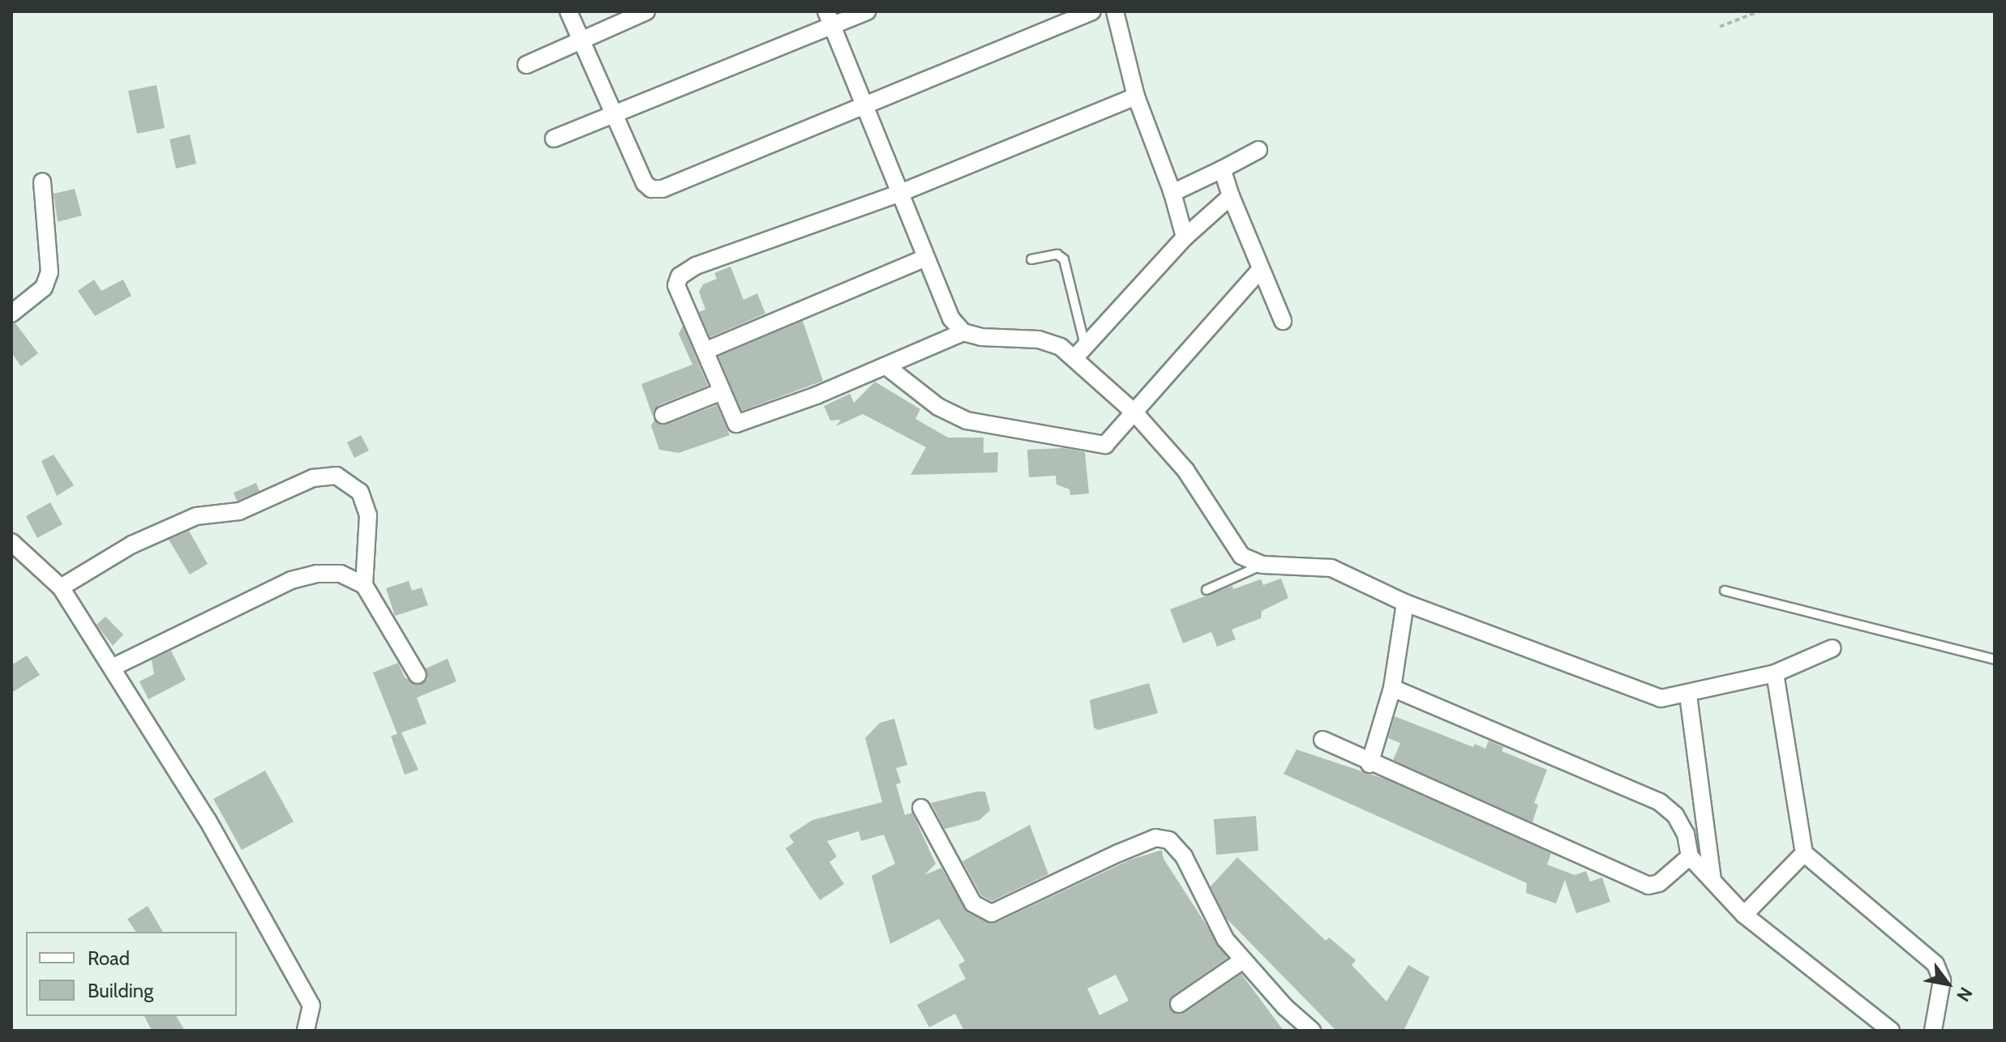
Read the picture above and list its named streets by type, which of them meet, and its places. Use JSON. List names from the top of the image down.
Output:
{
  "legend": ["Road", "Building"],
  "north": "bottom right"
}
